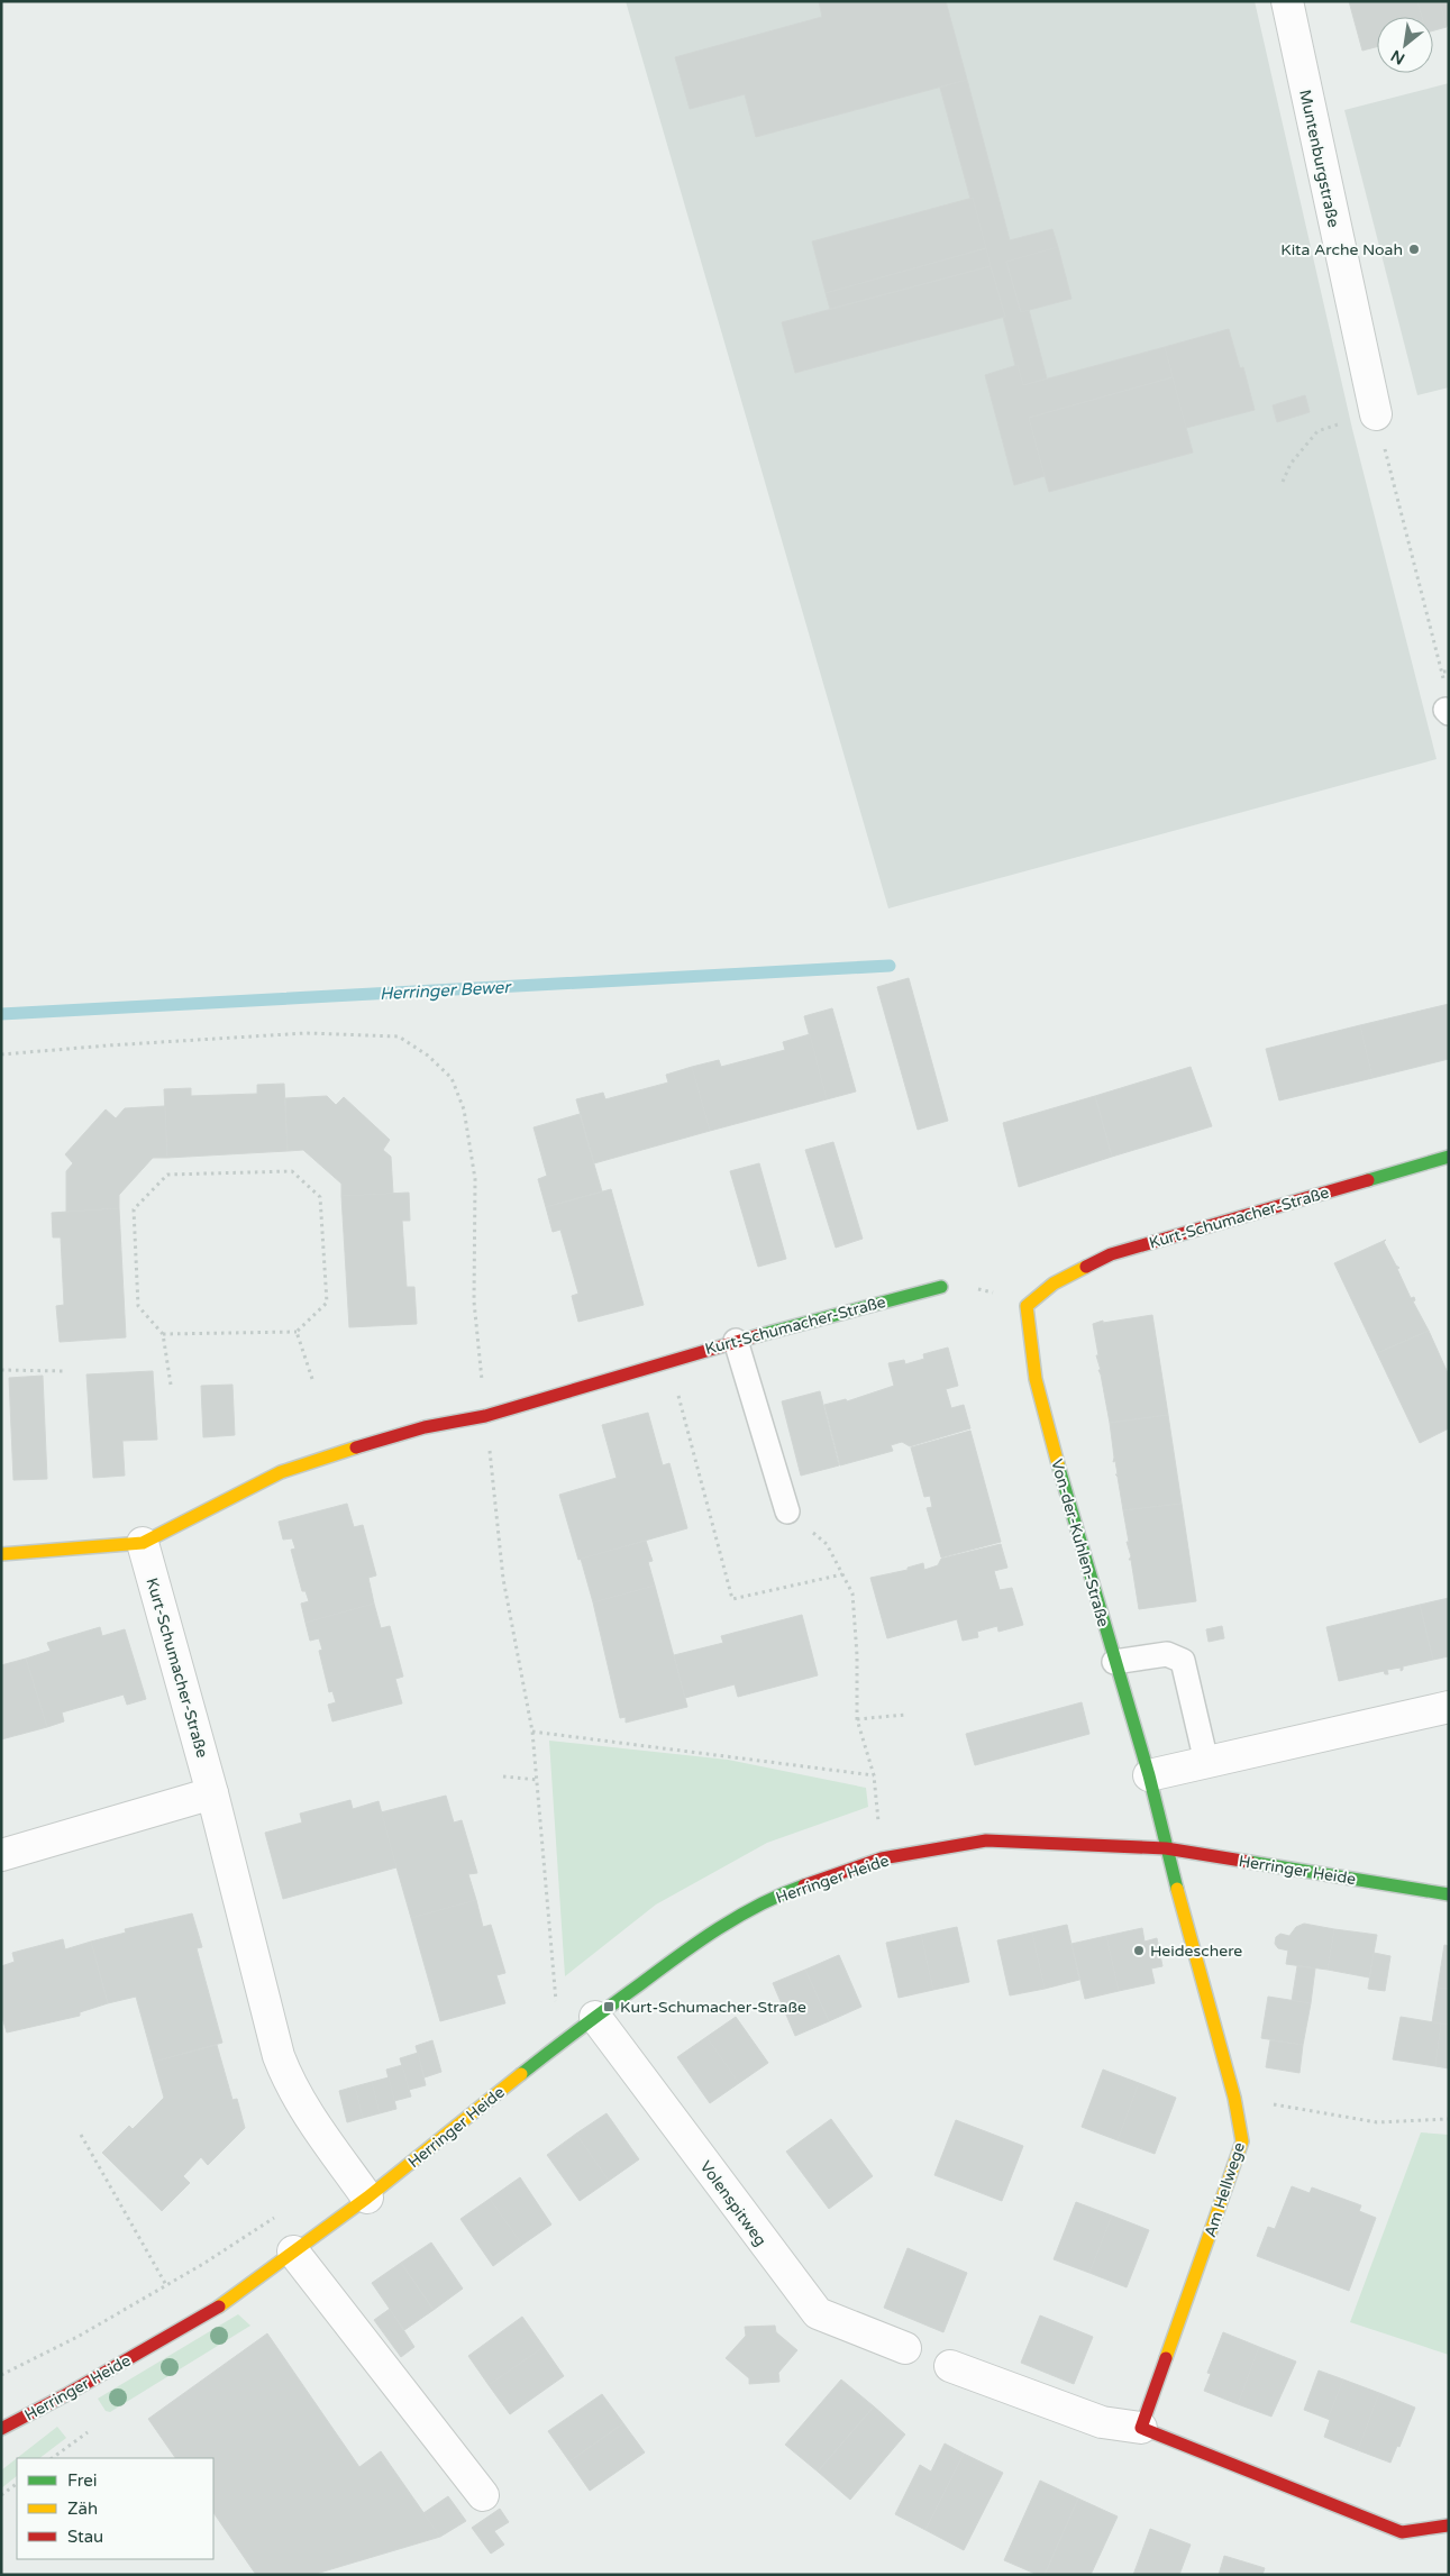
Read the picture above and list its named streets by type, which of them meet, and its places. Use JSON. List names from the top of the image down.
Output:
{
  "streets": {
    "street": [
      "Muntenburgstraße",
      "Kurt-Schumacher-Straße",
      "Von-der-Kuhlen-Straße",
      "Herringer Heide",
      "Am Hellwege",
      "Volenspitweg"
    ]
  },
  "crossings": [
    ["Kurt-Schumacher-Straße", "Von-der-Kuhlen-Straße"],
    ["Kurt-Schumacher-Straße", "Herringer Heide"],
    ["Von-der-Kuhlen-Straße", "Herringer Heide"],
    ["Von-der-Kuhlen-Straße", "Am Hellwege"],
    ["Herringer Heide", "Am Hellwege"],
    ["Herringer Heide", "Volenspitweg"]
  ],
  "water": ["Herringer Bewer"],
  "places": {
    "other": ["Kita Arche Noah", "Heideschere"],
    "transit": ["Kurt-Schumacher-Straße"]
  },
  "legend": ["Frei", "Zäh", "Stau"],
  "north": "bottom left"
}
